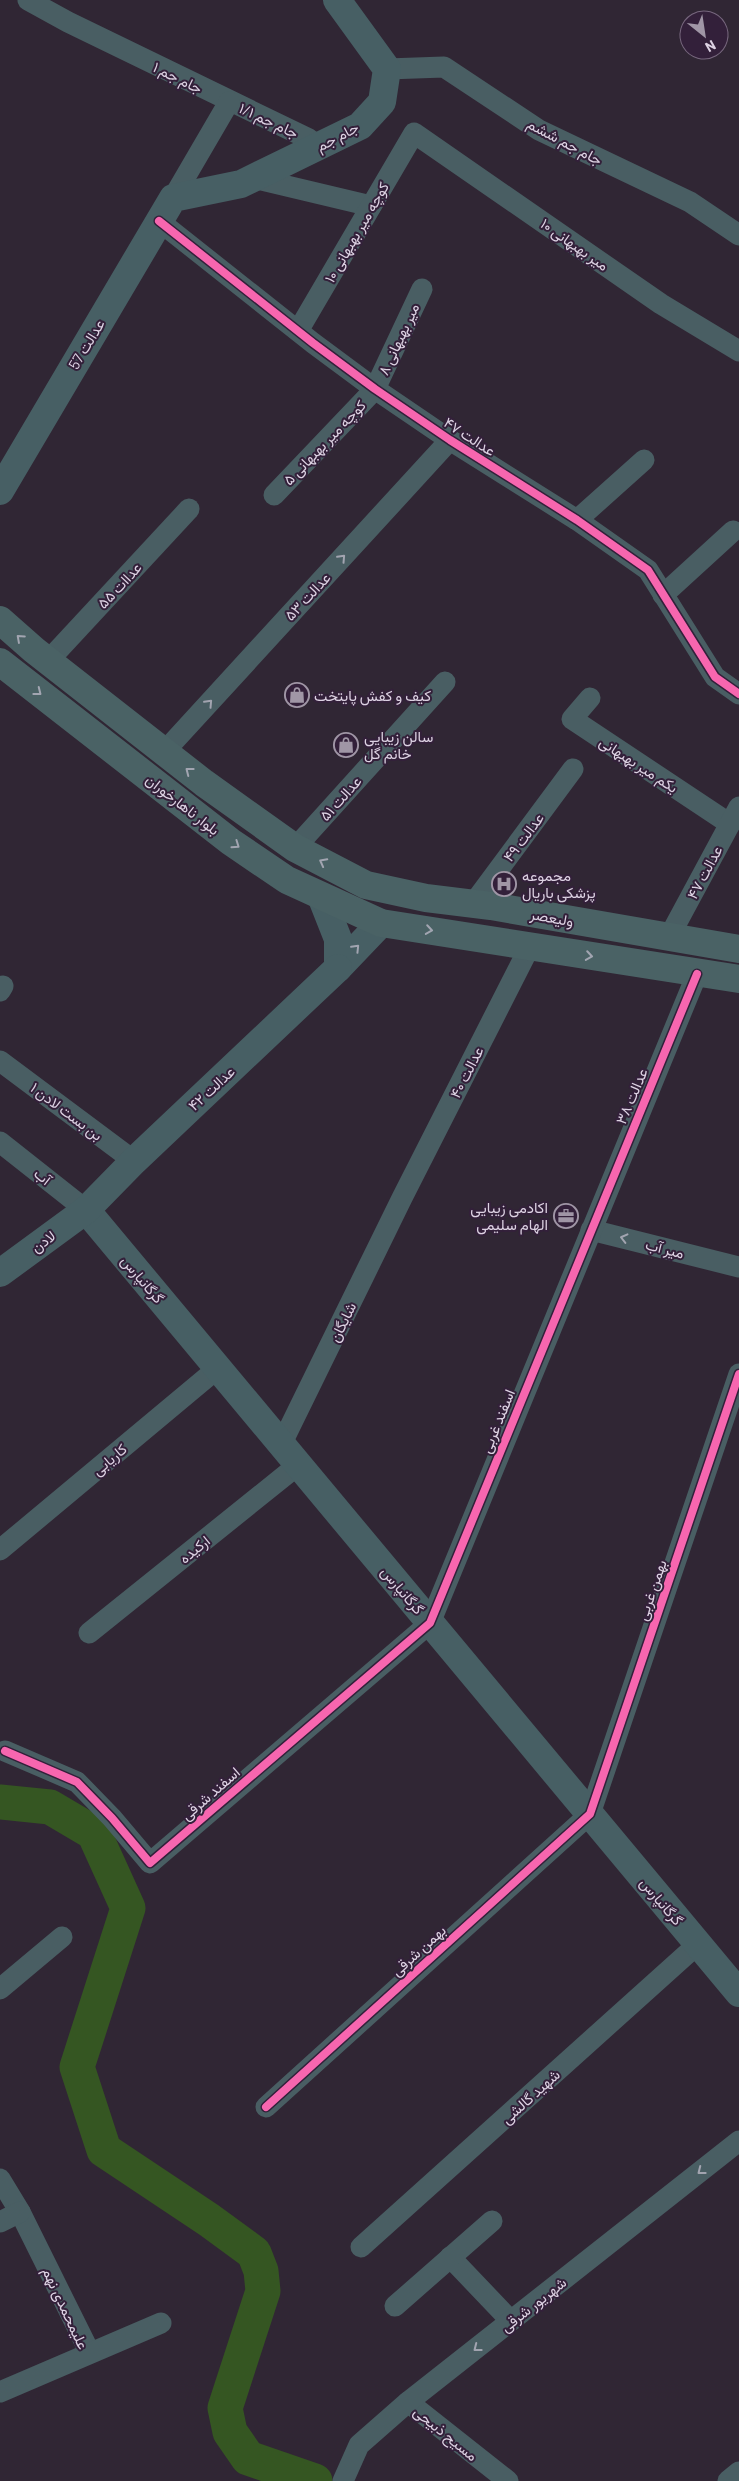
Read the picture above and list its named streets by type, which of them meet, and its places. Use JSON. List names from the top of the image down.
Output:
{
  "streets": {
    "main road": [
      "جام جم",
      "عدالت 57",
      "بلوار ناهارخوران",
      "ولیعصر",
      "عدالت ۴۲",
      "لادن",
      "گرگانپارس"
    ],
    "street": [
      "۱ جام جم",
      "۱/۱ جام جم",
      "جام جم ششم",
      "کوچه میر بهبهانی ۱۰",
      "۱۰ میر بهبهانی",
      "۸ میر بهبهانی",
      "عدالت ۴۷",
      "کوچه میر بهبهانی ۵",
      "عداات ۵۵",
      "عدالت ۵۳",
      "یکم میر بهبهانی",
      "عدالت ۵۱",
      "عدالت ۴۹",
      "عدالت ۴۰",
      "عدالت ۳۸",
      "۱ بن بست لادن",
      "آب",
      "میر آب",
      "شایگان",
      "اسفند غربی",
      "کاریابی",
      "ارکیده",
      "بهمن غربی",
      "اسفند شرقی",
      "بهمن شرقی",
      "شهید گالشی",
      "شهریور شرقی",
      "علیمحمدی نهم",
      "مسیح ذبیحی"
    ]
  },
  "crossings": [
    ["۱ جام جم", "۱/۱ جام جم"],
    ["جام جم", "جام جم ششم"],
    ["جام جم", "عدالت 57"],
    ["کوچه میر بهبهانی ۱۰", "۱۰ میر بهبهانی"],
    ["کوچه میر بهبهانی ۱۰", "عدالت ۴۷"],
    ["۸ میر بهبهانی", "عدالت ۴۷"],
    ["۸ میر بهبهانی", "کوچه میر بهبهانی ۵"],
    ["عدالت 57", "عدالت ۴۷"],
    ["عدالت ۴۷", "کوچه میر بهبهانی ۵"],
    ["عدالت ۴۷", "عدالت ۵۳"],
    ["عدالت ۴۷", "یکم میر بهبهانی"],
    ["عدالت ۴۷", "ولیعصر"],
    ["عداات ۵۵", "بلوار ناهارخوران"],
    ["عدالت ۵۳", "بلوار ناهارخوران"],
    ["عدالت ۵۱", "بلوار ناهارخوران"],
    ["بلوار ناهارخوران", "ولیعصر"],
    ["بلوار ناهارخوران", "عدالت ۴۲"],
    ["عدالت ۴۹", "ولیعصر"],
    ["عدالت ۴۰", "شایگان"],
    ["عدالت ۴۲", "۱ بن بست لادن"],
    ["عدالت ۴۲", "آب"],
    ["عدالت ۴۲", "لادن"],
    ["عدالت ۴۲", "گرگانپارس"],
    ["عدالت ۳۸", "میر آب"],
    ["عدالت ۳۸", "اسفند غربی"],
    ["آب", "لادن"],
    ["آب", "گرگانپارس"],
    ["لادن", "گرگانپارس"],
    ["میر آب", "اسفند غربی"],
    ["گرگانپارس", "شایگان"],
    ["گرگانپارس", "اسفند غربی"],
    ["گرگانپارس", "کاریابی"],
    ["گرگانپارس", "ارکیده"],
    ["گرگانپارس", "بهمن غربی"],
    ["گرگانپارس", "اسفند شرقی"],
    ["گرگانپارس", "بهمن شرقی"],
    ["گرگانپارس", "شهید گالشی"],
    ["شایگان", "ارکیده"],
    ["اسفند غربی", "اسفند شرقی"],
    ["بهمن غربی", "بهمن شرقی"],
    ["شهریور شرقی", "مسیح ذبیحی"]
  ],
  "one_way": ["عدالت ۵۳", "میر آب"],
  "places": {
    "shop": ["کیف و کفش پایتخت", "سالن زیبایی خانم گل"],
    "hospital": ["مجموعه پزشکی باریال"],
    "office": ["اکادمی زیبایی الهام سلیمی"]
  },
  "north": "bottom right"
}
